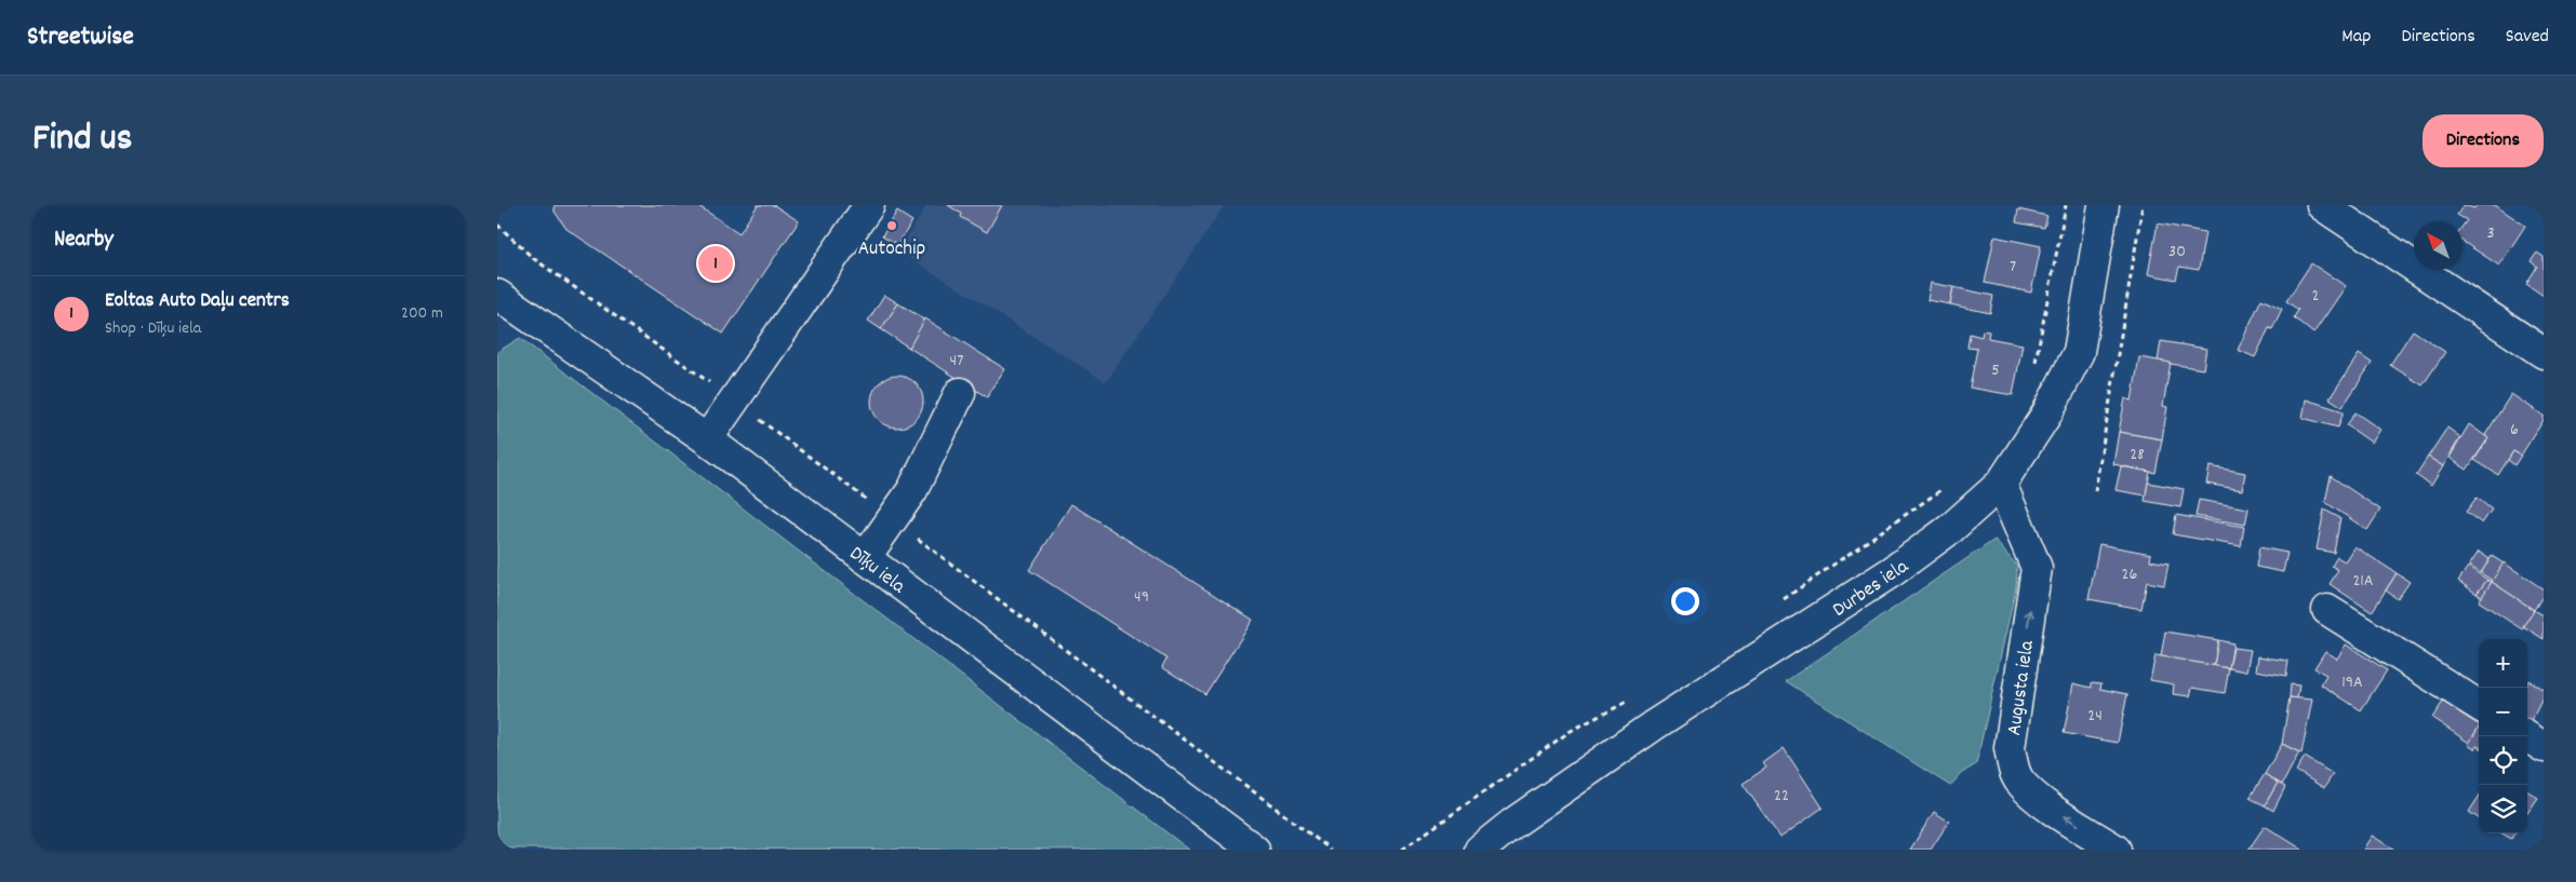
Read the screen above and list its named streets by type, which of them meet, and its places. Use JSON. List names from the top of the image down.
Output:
{
  "streets": {
    "main road": ["Dīķu iela", "Durbes iela", "Augusta iela"]
  },
  "crossings": [
    ["Durbes iela", "Augusta iela"]
  ],
  "one_way": ["Augusta iela"],
  "places": ["Autochip"],
  "house_numbers": [
    "3",
    "30",
    "7",
    "2",
    "47",
    "5",
    "6",
    "28",
    "26",
    "21A",
    "49",
    "19A",
    "24",
    "22"
  ],
  "north": "top left",
  "page": {
    "header": "Streetwise",
    "nav": ["Map", "Directions", "Saved"],
    "title": "Find us",
    "buttons": "Directions",
    "heading": "Nearby",
    "pins": "1",
    "list": [
      {
        "mark": "1",
        "name": "Eoltas Auto Daļu centrs",
        "note": "Shop · Dīķu iela",
        "value": "200 m"
      }
    ],
    "map_buttons": ["+", "−"]
  }
}
